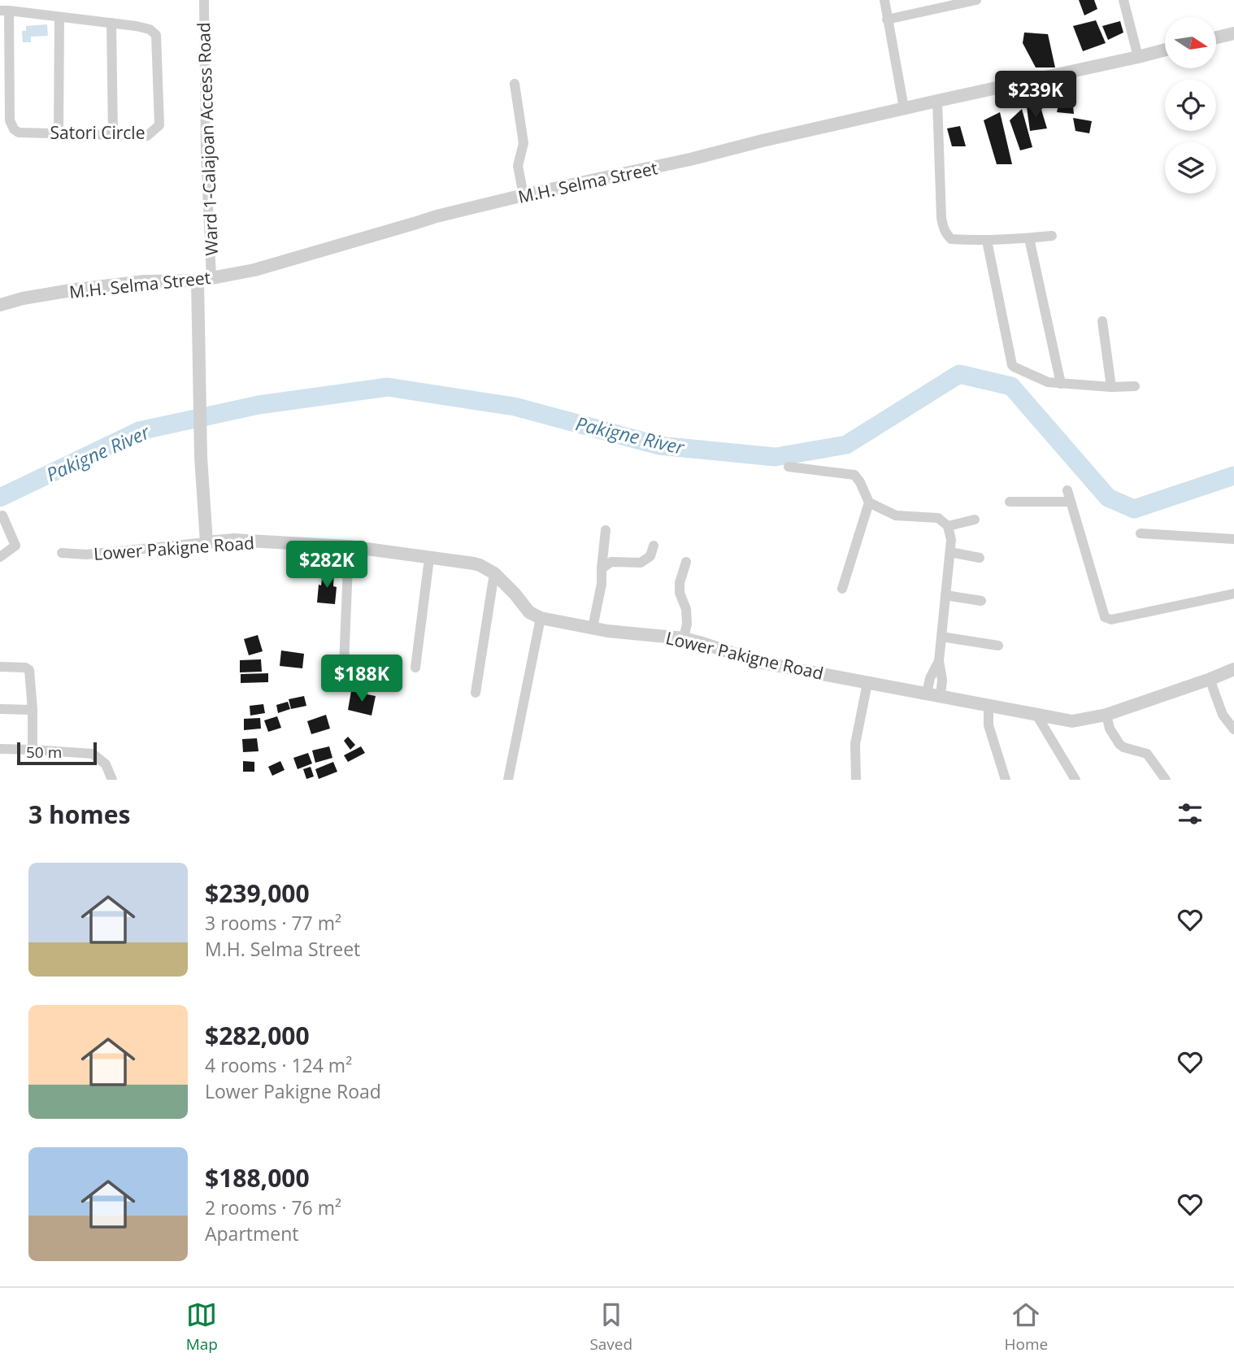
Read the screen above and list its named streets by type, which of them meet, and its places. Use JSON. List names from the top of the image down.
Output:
{
  "streets": {
    "street": [
      "Satori Circle",
      "Ward 1-Calajoan Access Road",
      "M.H. Selma Street",
      "Lower Pakigne Road"
    ]
  },
  "crossings": [
    ["Ward 1-Calajoan Access Road", "M.H. Selma Street"]
  ],
  "water": ["Pakigne River"],
  "scale_bar": "50 m",
  "north": "right",
  "page": {
    "price": ["$239K", "$282K", "$188K"],
    "scale": "50 m",
    "heading": "3 homes",
    "list": [
      {
        "name": "$239,000",
        "note": "3 rooms · 77 m² · M.H. Selma Street"
      },
      {
        "name": "$282,000",
        "note": "4 rooms · 124 m² · Lower Pakigne Road"
      },
      {
        "name": "$188,000",
        "note": "2 rooms · 76 m² · Apartment"
      }
    ],
    "tabs": ["Map", "Saved", "Home"]
  }
}
